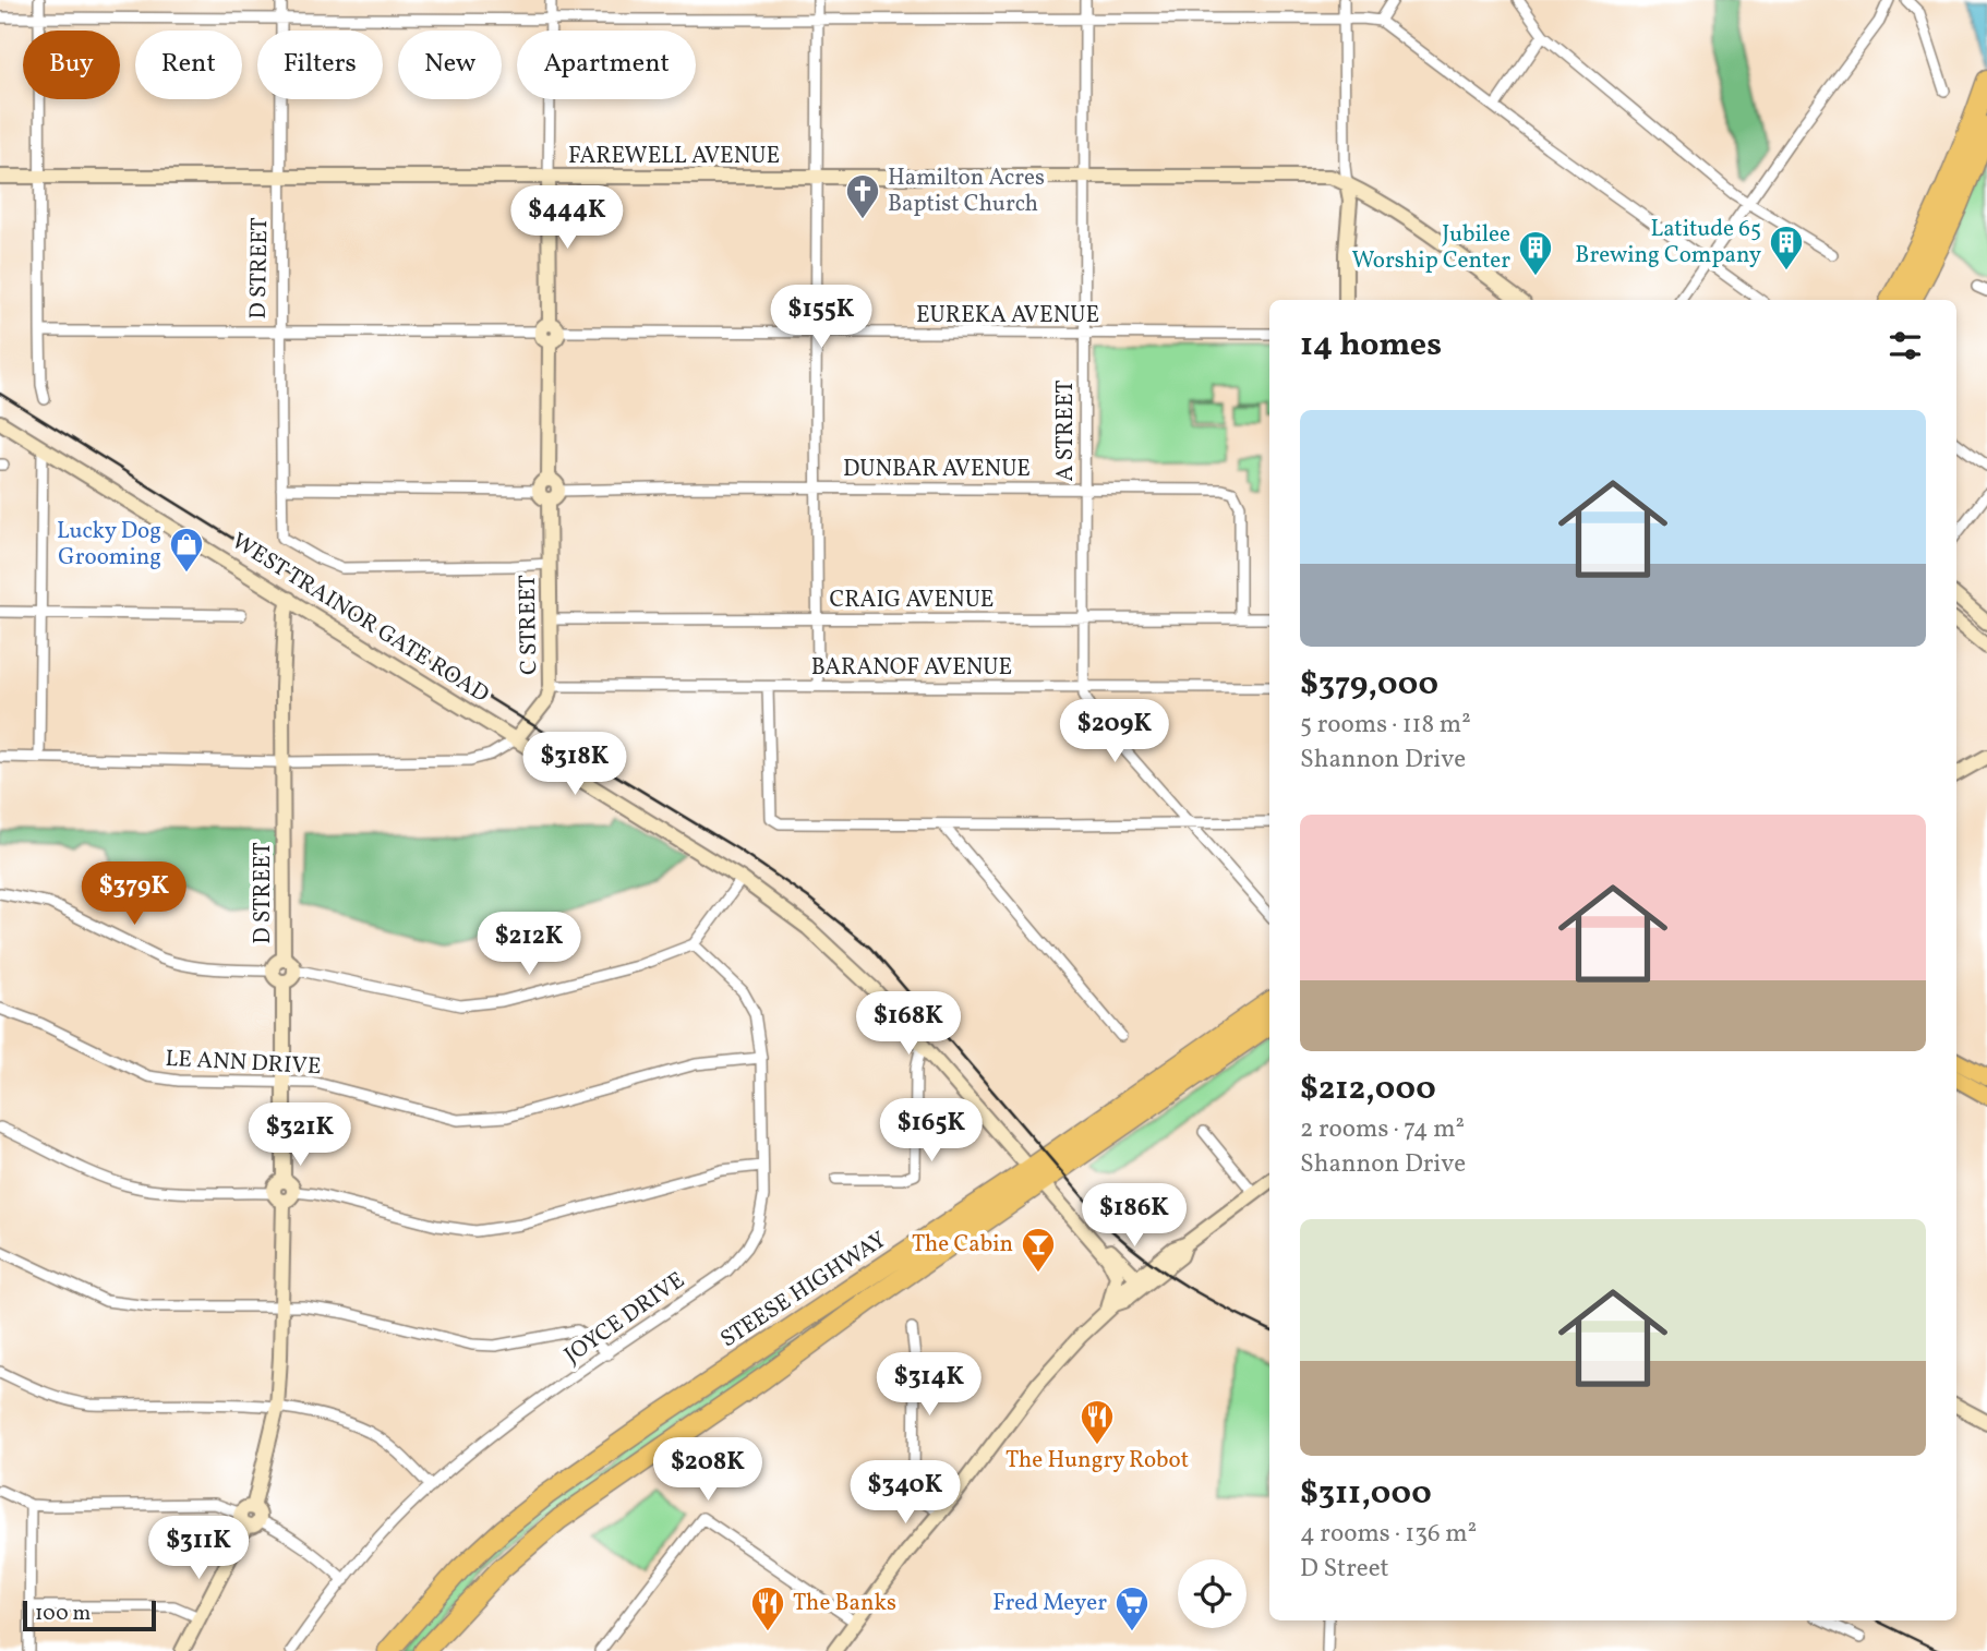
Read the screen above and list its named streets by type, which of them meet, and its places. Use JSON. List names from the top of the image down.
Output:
{
  "streets": {
    "highway": ["STEESE HIGHWAY"],
    "street": [
      "FAREWELL AVENUE",
      "D STREET",
      "EUREKA AVENUE",
      "A STREET",
      "DUNBAR AVENUE",
      "CRAIG AVENUE",
      "WEST TRAINOR GATE ROAD",
      "C STREET",
      "BARANOF AVENUE",
      "LE ANN DRIVE",
      "JOYCE DRIVE"
    ]
  },
  "crossings": [
    ["FAREWELL AVENUE", "D STREET"],
    ["FAREWELL AVENUE", "A STREET"],
    ["FAREWELL AVENUE", "C STREET"],
    ["D STREET", "EUREKA AVENUE"],
    ["D STREET", "DUNBAR AVENUE"],
    ["D STREET", "WEST TRAINOR GATE ROAD"],
    ["D STREET", "C STREET"],
    ["EUREKA AVENUE", "A STREET"],
    ["EUREKA AVENUE", "C STREET"],
    ["A STREET", "DUNBAR AVENUE"],
    ["A STREET", "CRAIG AVENUE"],
    ["A STREET", "BARANOF AVENUE"],
    ["DUNBAR AVENUE", "CRAIG AVENUE"],
    ["DUNBAR AVENUE", "C STREET"],
    ["CRAIG AVENUE", "C STREET"],
    ["WEST TRAINOR GATE ROAD", "C STREET"],
    ["WEST TRAINOR GATE ROAD", "STEESE HIGHWAY"],
    ["C STREET", "BARANOF AVENUE"],
    ["LE ANN DRIVE", "JOYCE DRIVE"]
  ],
  "places": {
    "church": ["Hamilton Acres Baptist Church"],
    "building": ["Latitude 65 Brewing Company", "Jubilee Worship Center"],
    "shop": ["Lucky Dog Grooming"],
    "bar": ["The Cabin"],
    "restaurant": ["The Hungry Robot", "The Banks"],
    "supermarket": ["Fred Meyer"]
  },
  "scale_bar": "100 m",
  "page": {
    "chip": [
      "Buy",
      "Rent",
      "Filters",
      "New",
      "Apartment"
    ],
    "price": [
      "$444K",
      "$155K",
      "$209K",
      "$318K",
      "$379K",
      "$212K",
      "$168K",
      "$165K",
      "$321K",
      "$186K",
      "$314K",
      "$208K",
      "$340K",
      "$311K"
    ],
    "heading": "14 homes",
    "list": [
      {
        "name": "$379,000",
        "note": "5 rooms · 118 m² · Shannon Drive"
      },
      {
        "name": "$212,000",
        "note": "2 rooms · 74 m² · Shannon Drive"
      },
      {
        "name": "$311,000",
        "note": "4 rooms · 136 m² · D Street"
      }
    ],
    "scale": "100 m"
  }
}
